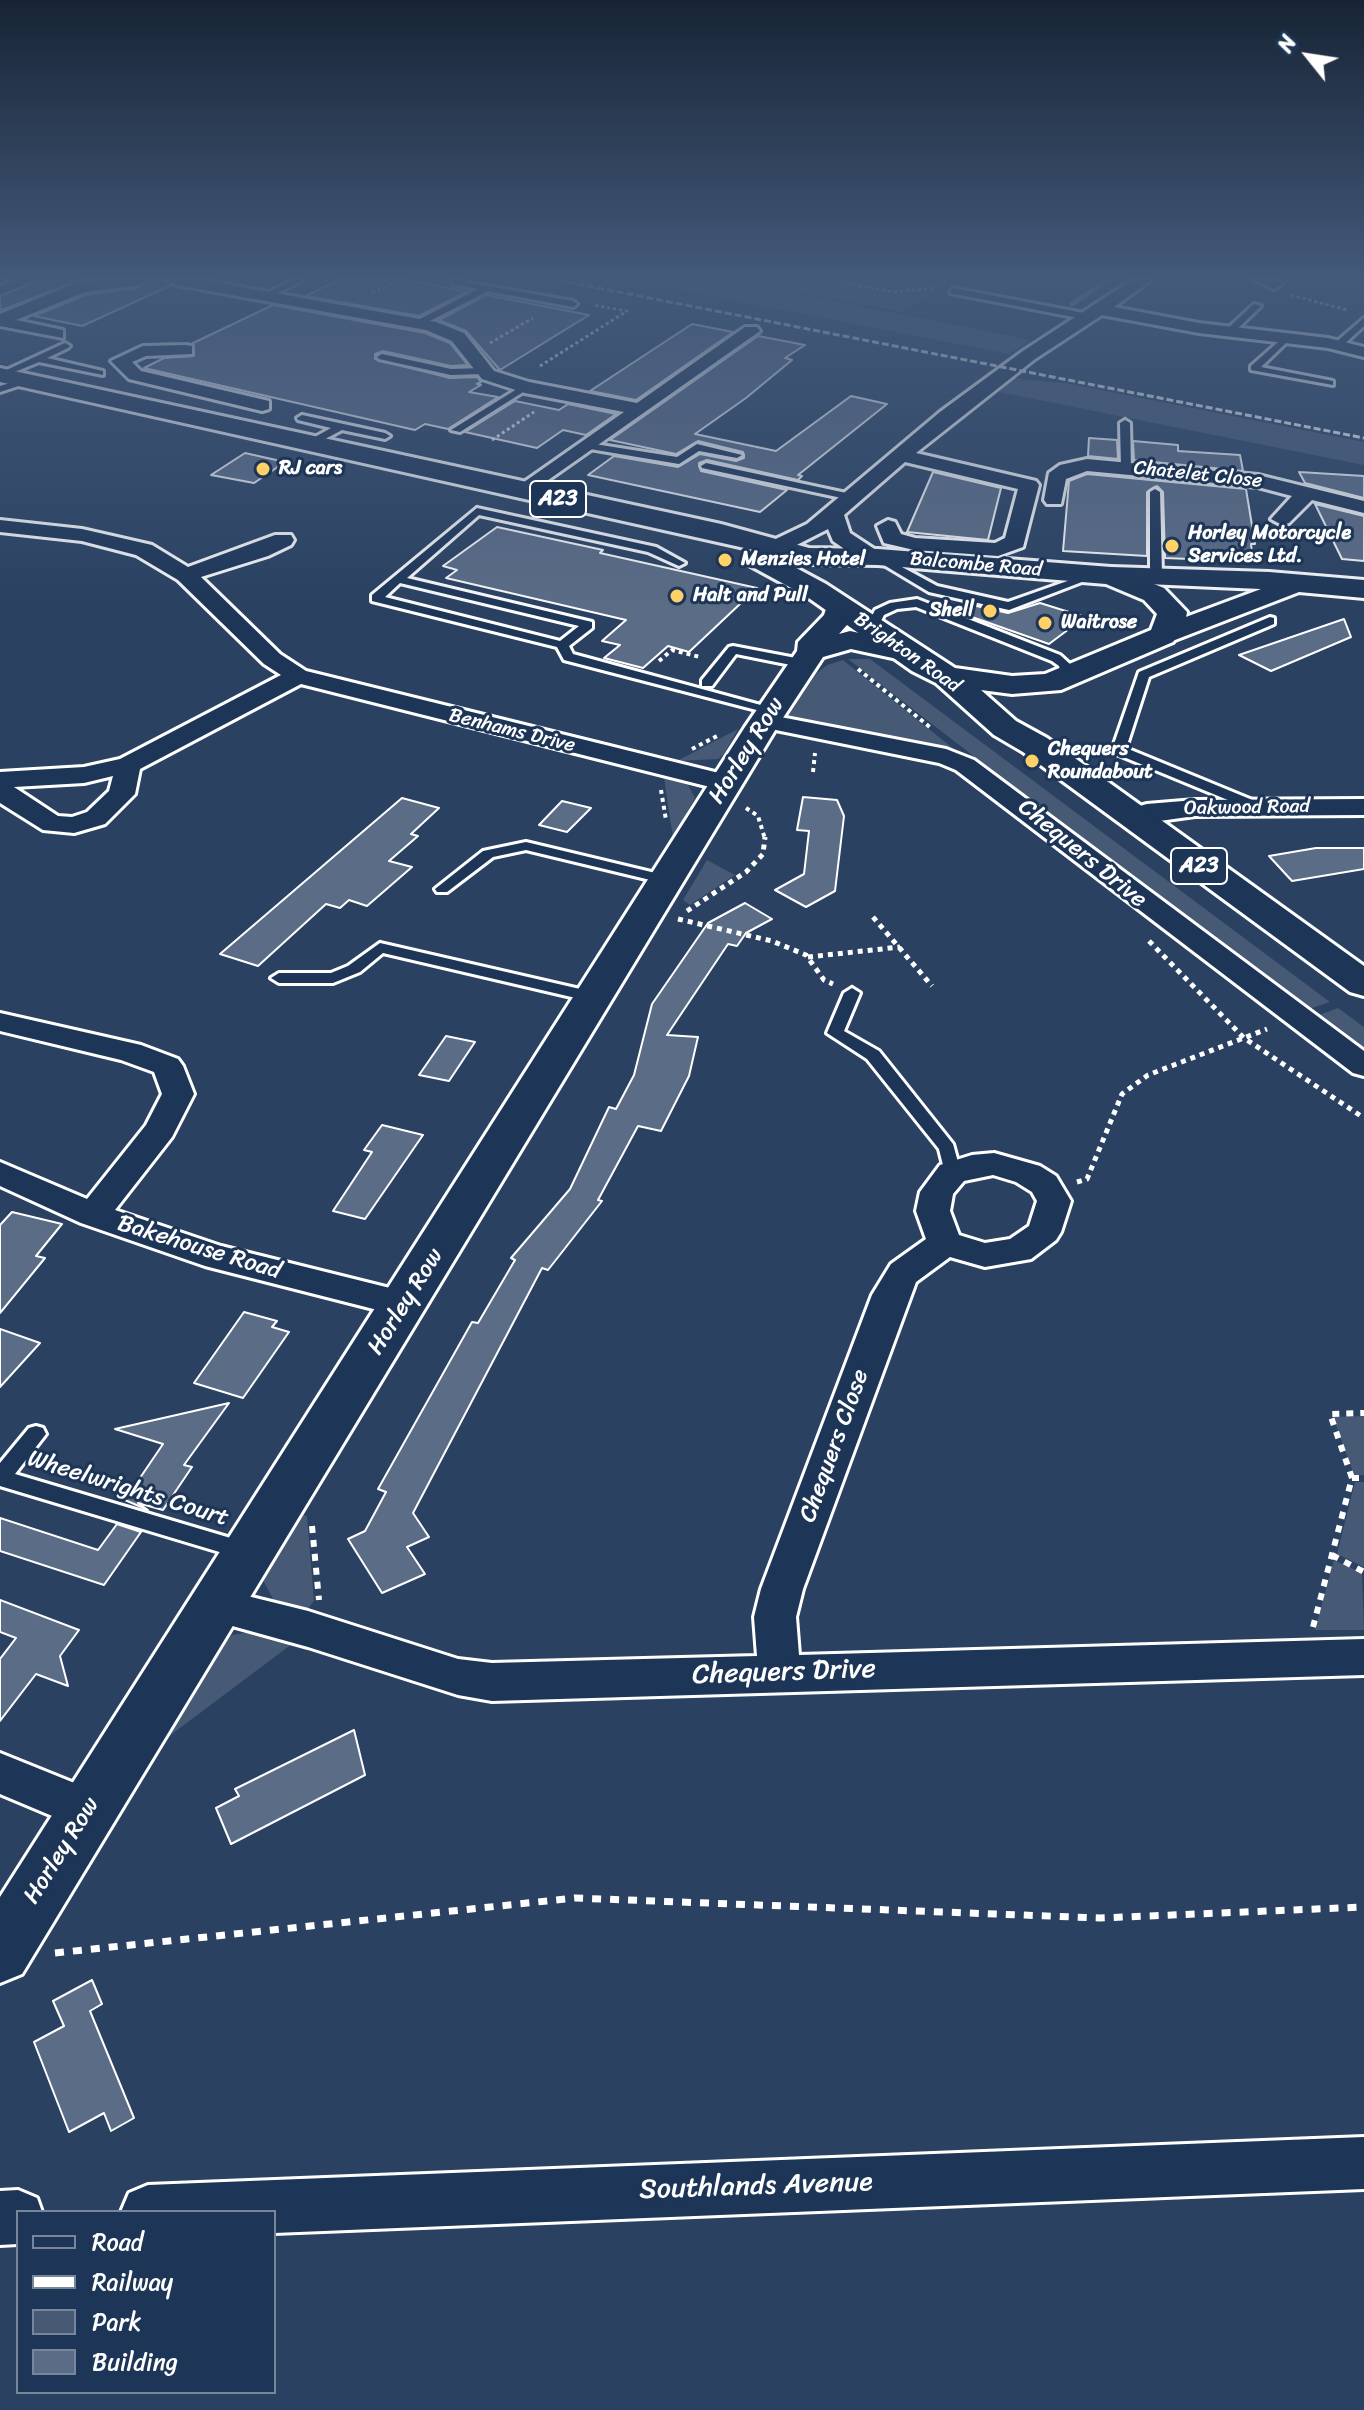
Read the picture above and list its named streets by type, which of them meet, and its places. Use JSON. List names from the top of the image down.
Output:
{
  "streets": {
    "main road": [
      "A23",
      "Balcombe Road",
      "Brighton Road",
      "Horley Row"
    ],
    "street": [
      "Chatelet Close",
      "Benhams Drive",
      "Oakwood Road",
      "Chequers Drive",
      "Bakehouse Road",
      "Chequers Close",
      "Southlands Avenue"
    ],
    "lane": ["Wheelwrights Court"]
  },
  "crossings": [
    ["A23", "Balcombe Road"],
    ["A23", "Brighton Road"],
    ["A23", "Horley Row"],
    ["Brighton Road", "Horley Row"],
    ["Brighton Road", "Oakwood Road"],
    ["Benhams Drive", "Horley Row"],
    ["Horley Row", "Chequers Drive"],
    ["Horley Row", "Bakehouse Road"],
    ["Horley Row", "Wheelwrights Court"],
    ["Chequers Drive", "Chequers Close"]
  ],
  "places": [
    "RJ cars",
    "Horley Motorcycle Services Ltd.",
    "Menzies Hotel",
    "Halt and Pull",
    "Shell",
    "Waitrose",
    "Chequers Roundabout"
  ],
  "legend": [
    "Road",
    "Railway",
    "Park",
    "Building"
  ],
  "north": "top left"
}
